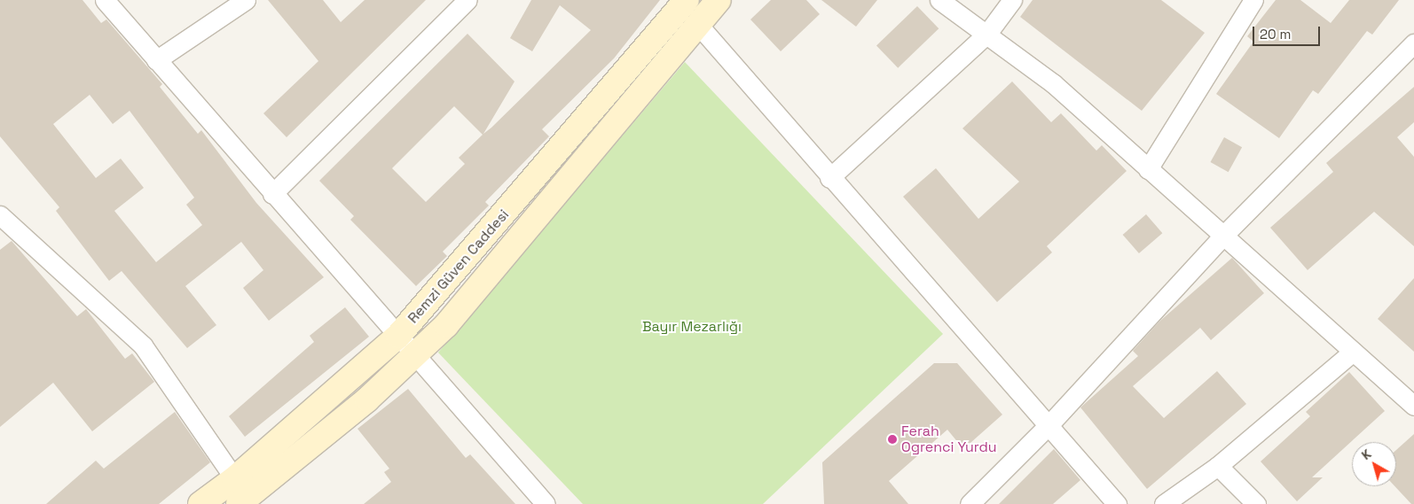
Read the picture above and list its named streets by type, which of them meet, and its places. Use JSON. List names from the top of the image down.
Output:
{
  "streets": {
    "main road": ["Remzi Güven Caddesi"]
  },
  "parks": ["Bayır Mezarlığı"],
  "places": ["Ferah Ogrenci Yurdu"],
  "scale_bar": "20 m",
  "north": "top left"
}
